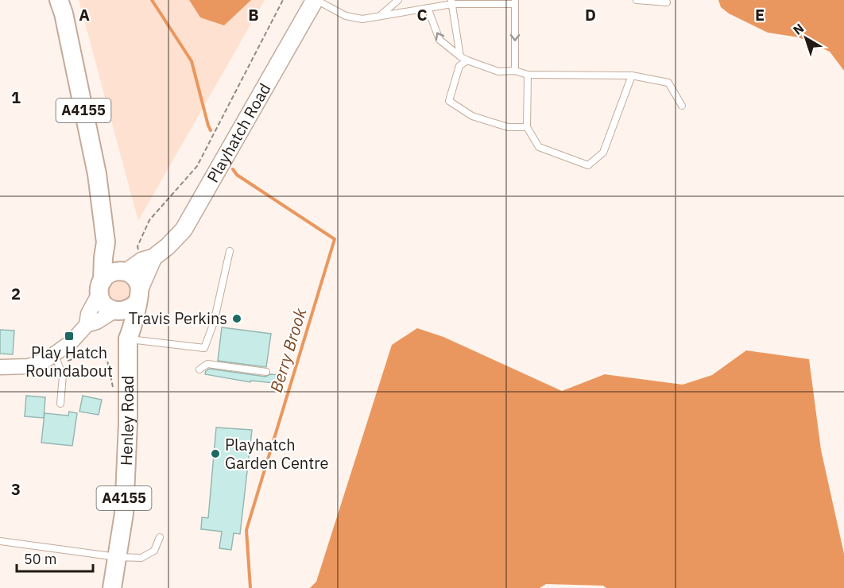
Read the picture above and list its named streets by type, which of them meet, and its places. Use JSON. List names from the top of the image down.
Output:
{
  "streets": {
    "main road": ["A4155", "Playhatch Road", "Henley Road"]
  },
  "crossings": [
    ["A4155", "Playhatch Road"],
    ["A4155", "Henley Road"],
    ["Playhatch Road", "Henley Road"]
  ],
  "water": ["Berry Brook"],
  "places": {
    "other": ["Travis Perkins", "Playhatch Garden Centre"],
    "transit": ["Play Hatch Roundabout"]
  },
  "scale_bar": "50 m",
  "north": "top left",
  "grid": {
    "columns": [
      "A",
      "B",
      "C",
      "D",
      "E"
    ],
    "rows": ["1", "2", "3"]
  }
}
